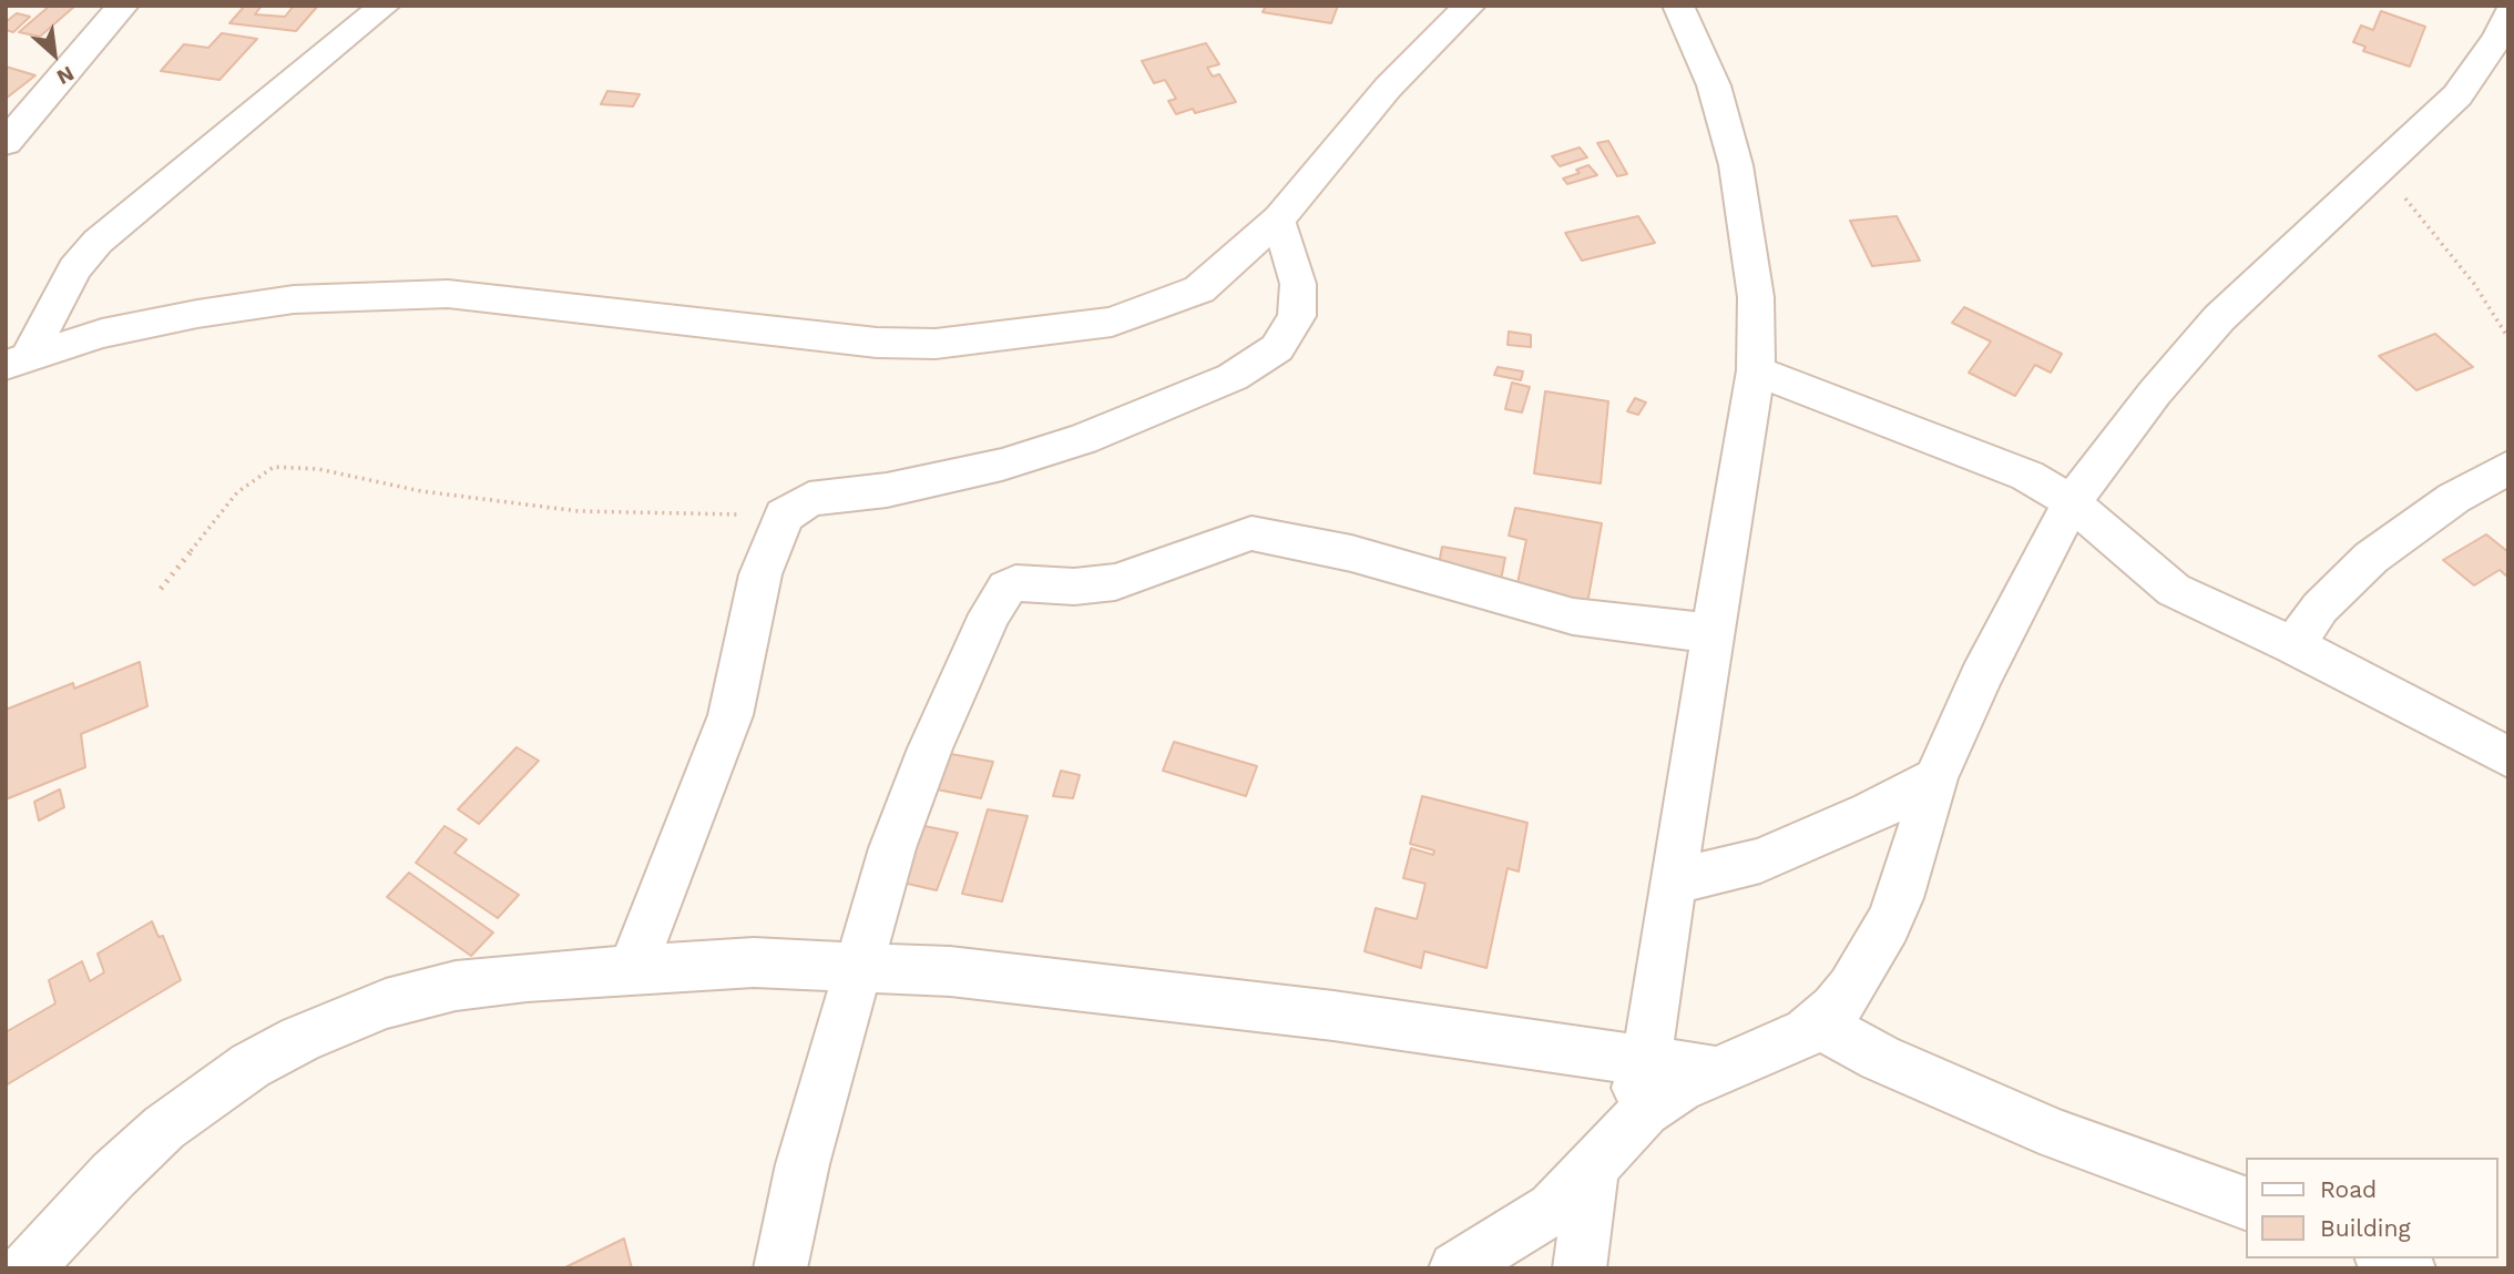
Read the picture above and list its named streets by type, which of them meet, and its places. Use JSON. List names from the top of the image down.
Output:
{
  "legend": ["Road", "Building"],
  "north": "bottom right"
}
